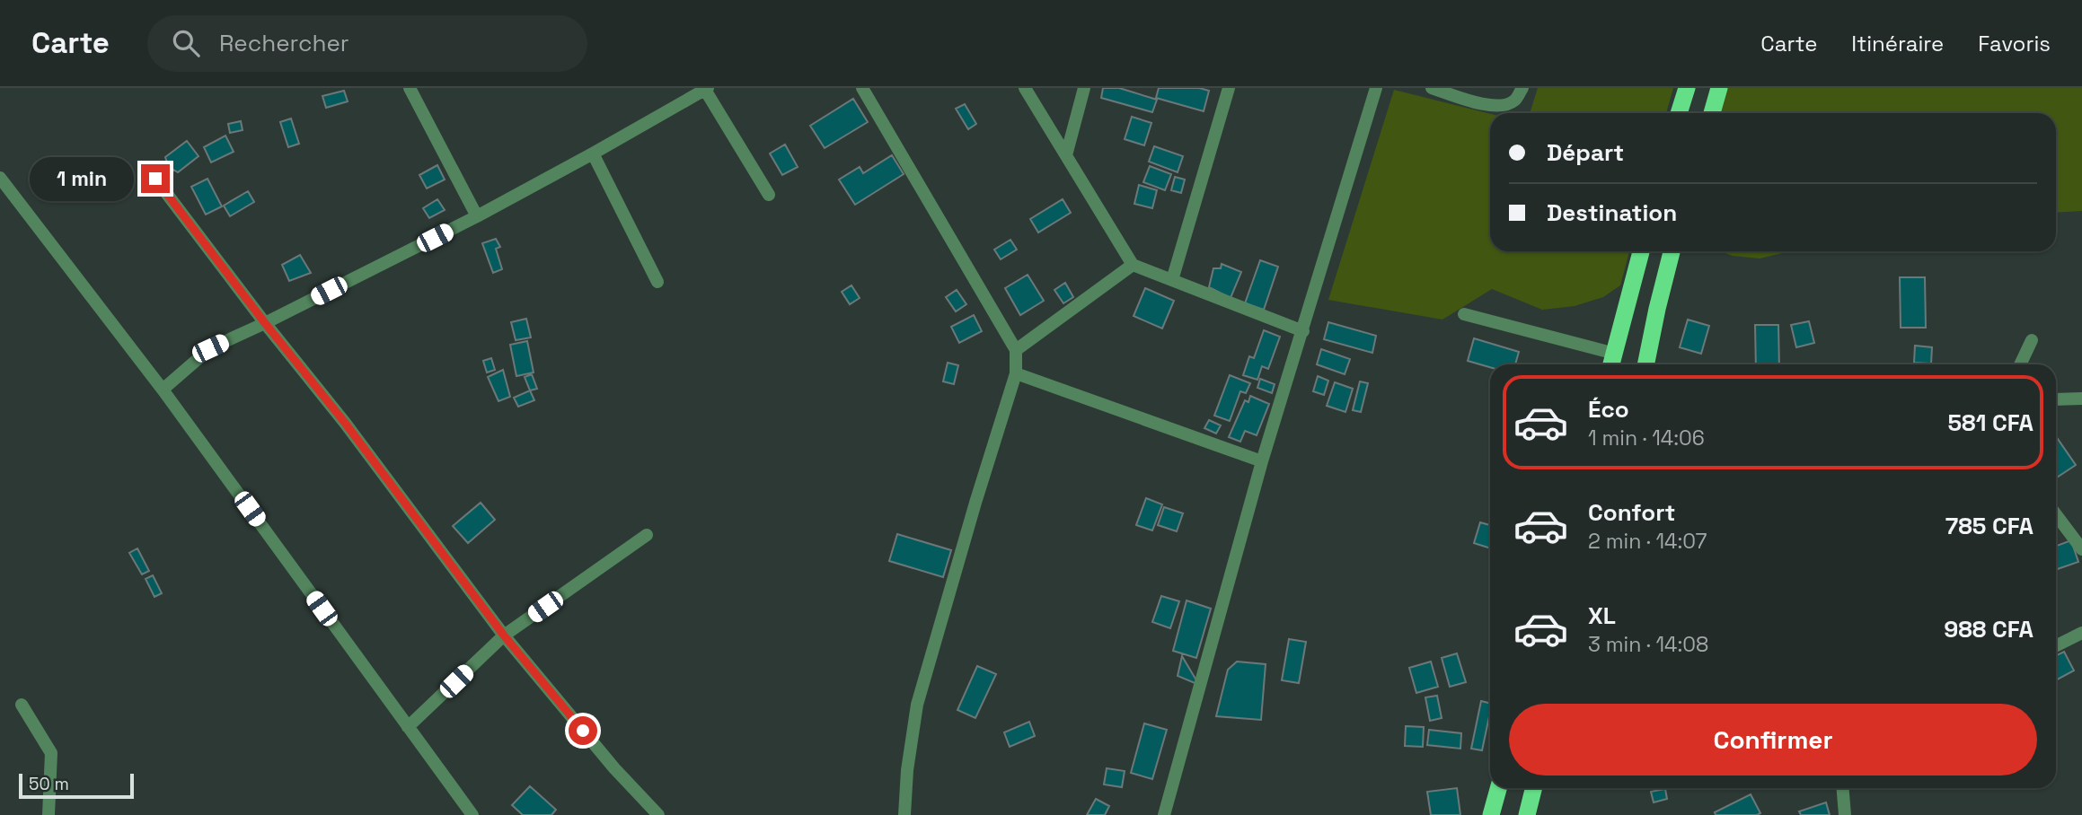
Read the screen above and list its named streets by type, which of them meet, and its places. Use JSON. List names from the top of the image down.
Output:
{
  "scale_bar": "50 m",
  "page": {
    "header": "Carte",
    "search": "Rechercher",
    "nav": ["Carte", "Itinéraire", "Favoris"],
    "banner": ["Départ", "Destination"],
    "bubble": "1 min",
    "list": [
      {
        "name": "Éco",
        "note": "1 min · 14:06",
        "value": "581 CFA"
      },
      {
        "name": "Confort",
        "note": "2 min · 14:07",
        "value": "785 CFA"
      },
      {
        "name": "XL",
        "note": "3 min · 14:08",
        "value": "988 CFA"
      }
    ],
    "buttons": "Confirmer",
    "scale": "50 m"
  }
}
